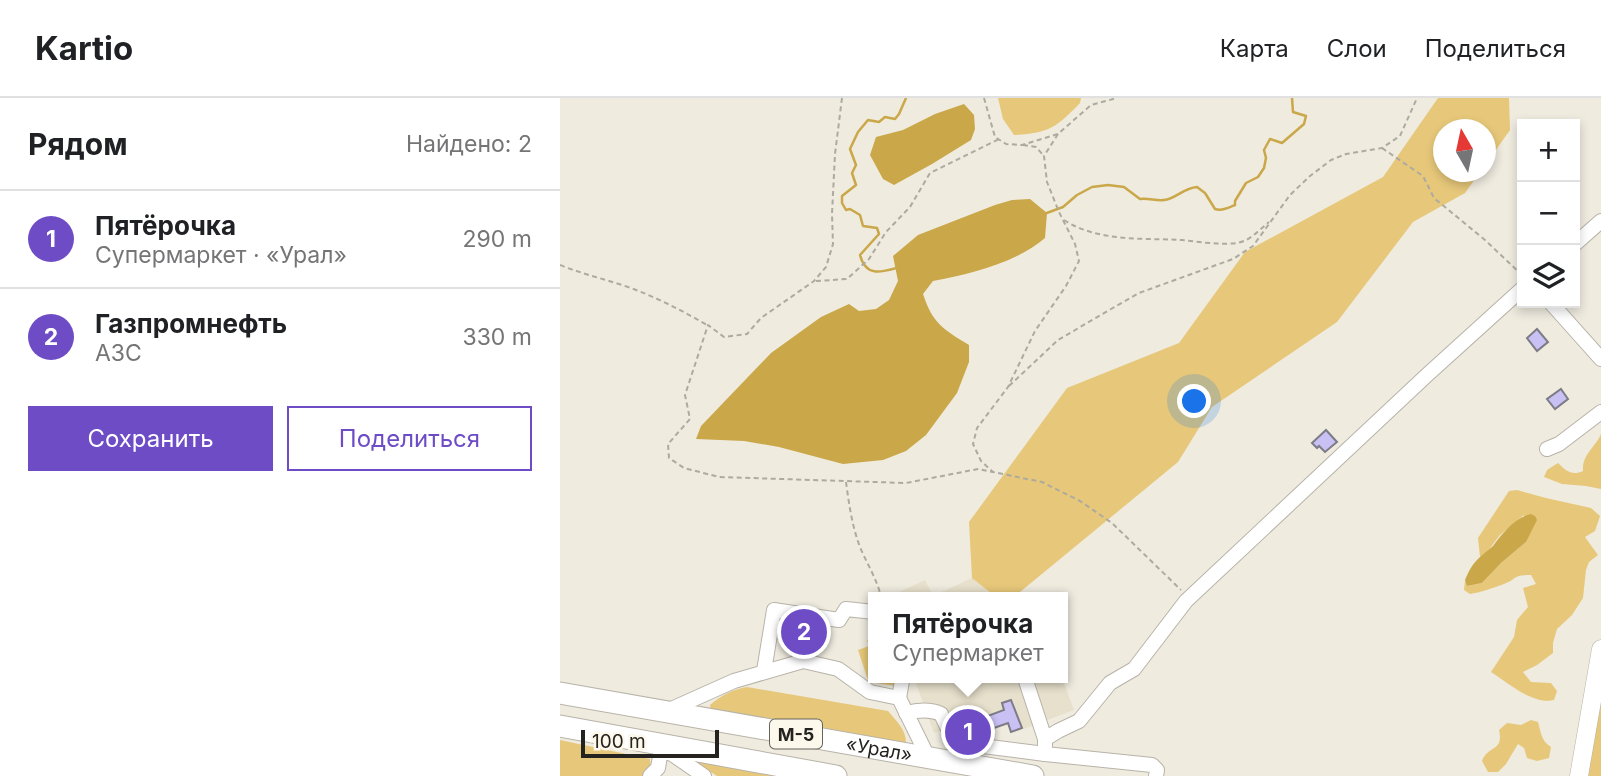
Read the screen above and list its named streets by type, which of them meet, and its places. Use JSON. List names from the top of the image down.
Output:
{
  "streets": {
    "highway": ["М-5", "«Урал»"]
  },
  "scale_bar": "100 m",
  "north": "top",
  "page": {
    "header": "Kartio",
    "nav": ["Карта", "Слои", "Поделиться"],
    "heading": ["Рядом", "Найдено: 2"],
    "map_buttons": ["+", "−"],
    "list": [
      {
        "mark": "1",
        "name": "Пятёрочка",
        "note": "Супермаркет · «Урал»",
        "value": "290 m"
      },
      {
        "mark": "2",
        "name": "Газпромнефть",
        "note": "АЗС",
        "value": "330 m"
      }
    ],
    "buttons": ["Сохранить", "Поделиться"],
    "popup": ["Пятёрочка", "Супермаркет"],
    "pins": ["2", "1"],
    "scale": "100 m"
  }
}
